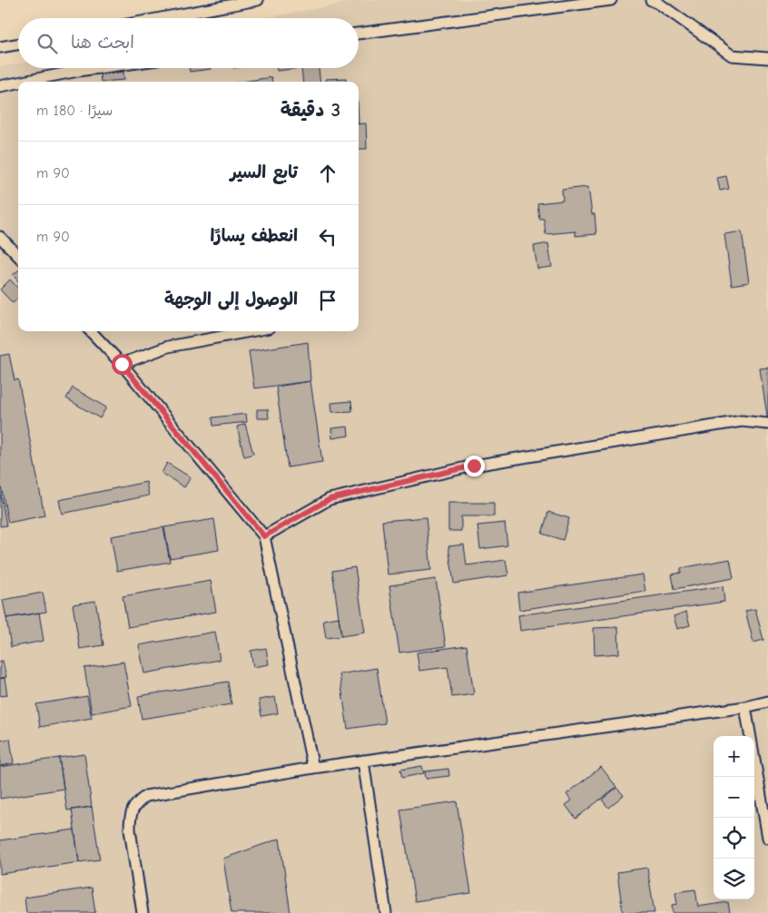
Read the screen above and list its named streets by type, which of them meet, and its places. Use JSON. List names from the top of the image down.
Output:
{
  "page": {
    "search": "ابحث هنا",
    "heading": ["3 دقيقة", "سيرًا · 180 m"],
    "list": [
      ["تابع السير", "90 m"],
      ["انعطف يسارًا", "90 m"],
      "الوصول إلى الوجهة"
    ],
    "map_buttons": ["+", "−"]
  }
}
